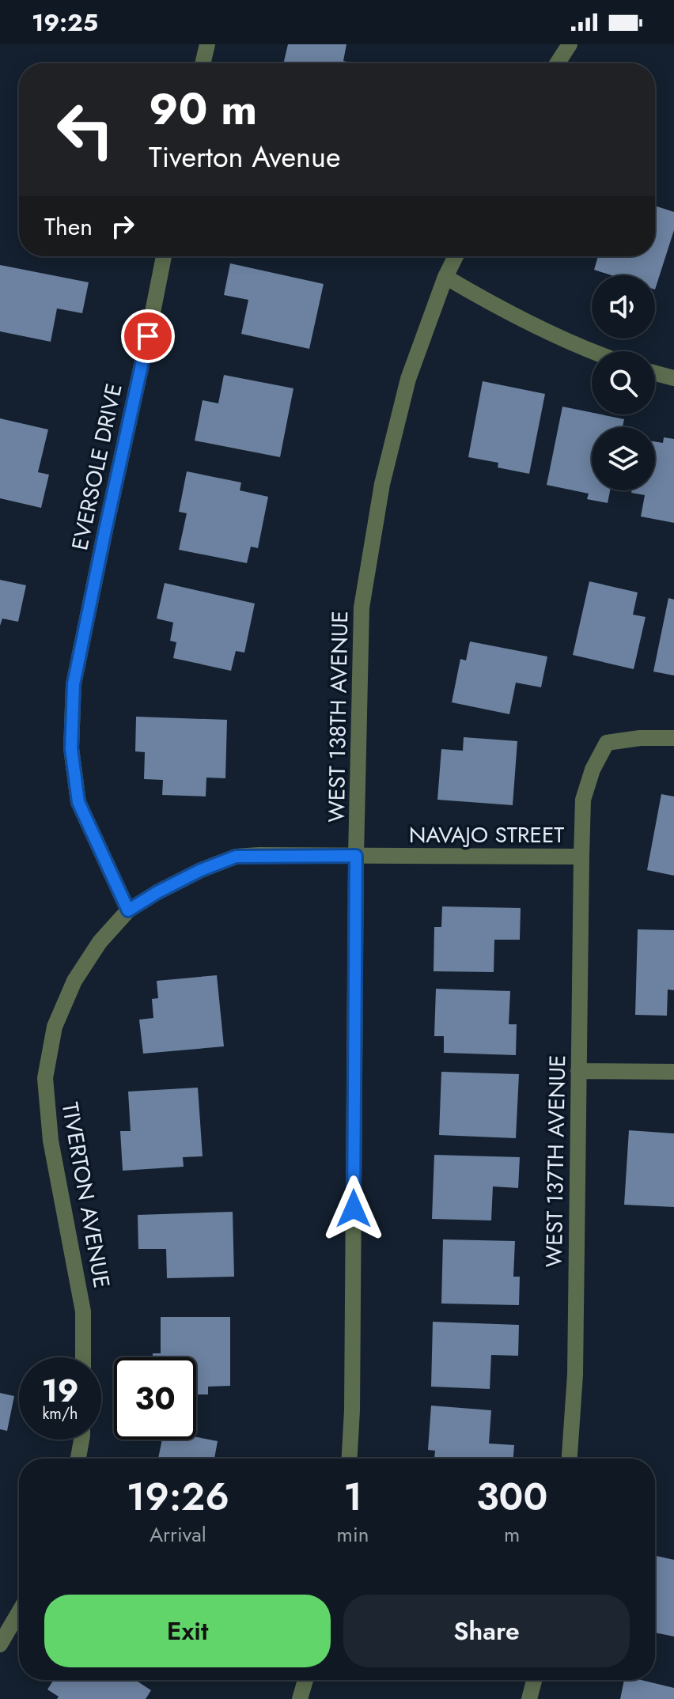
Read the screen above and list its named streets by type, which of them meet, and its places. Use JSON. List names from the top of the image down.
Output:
{
  "streets": {
    "street": [
      "EVERSOLE DRIVE",
      "WEST 138TH AVENUE",
      "NAVAJO STREET",
      "WEST 137TH AVENUE",
      "TIVERTON AVENUE"
    ]
  },
  "crossings": [
    ["EVERSOLE DRIVE", "TIVERTON AVENUE"],
    ["WEST 138TH AVENUE", "NAVAJO STREET"],
    ["WEST 138TH AVENUE", "TIVERTON AVENUE"],
    ["NAVAJO STREET", "WEST 137TH AVENUE"],
    ["NAVAJO STREET", "TIVERTON AVENUE"]
  ],
  "page": {
    "status": "19:25",
    "turn": ["90 m", "Tiverton Avenue"],
    "then": "Then",
    "speed": "19 km/h",
    "limit": "30",
    "eta": [
      "19:26",
      "Arrival",
      "1",
      "min",
      "300",
      "m"
    ],
    "buttons": ["Exit", "Share"]
  }
}
